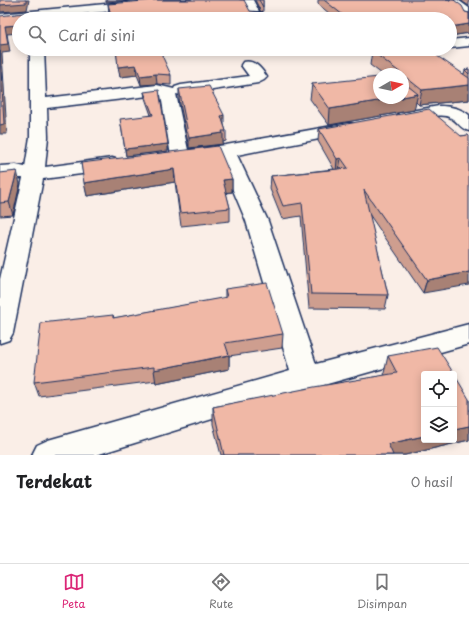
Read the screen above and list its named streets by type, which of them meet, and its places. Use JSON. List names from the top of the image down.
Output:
{
  "north": "right",
  "page": {
    "search": "Cari di sini",
    "heading": ["Terdekat", "0 hasil"],
    "nav": ["Peta", "Rute", "Disimpan"]
  }
}
